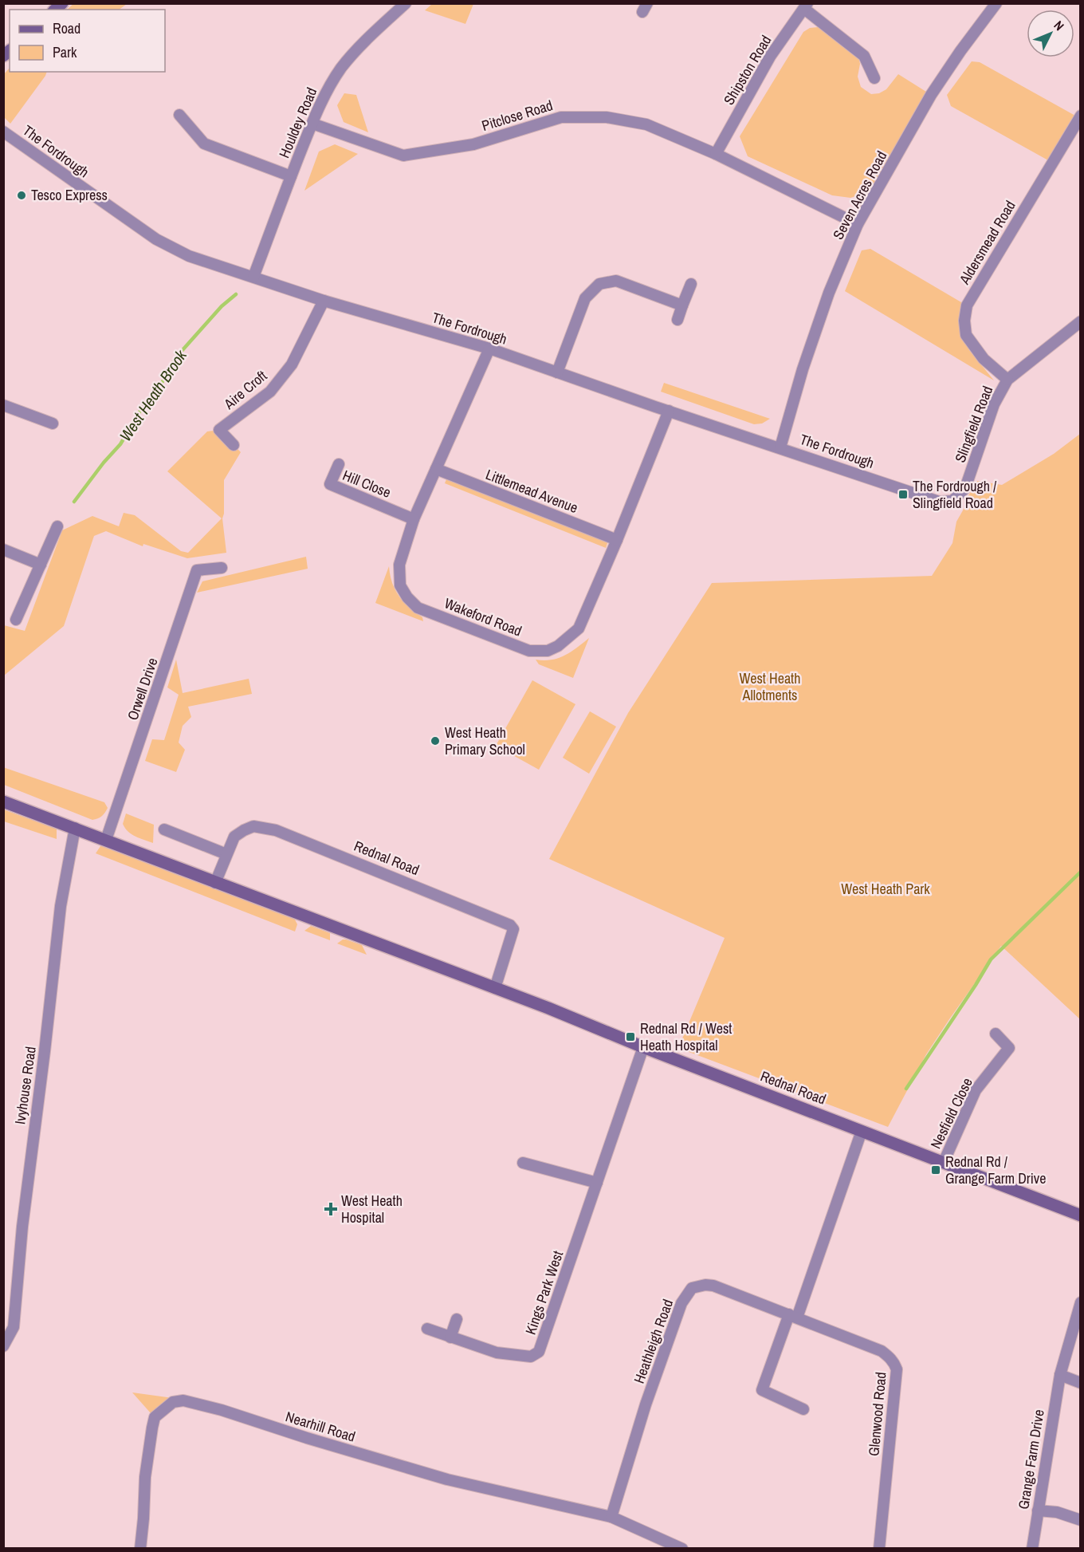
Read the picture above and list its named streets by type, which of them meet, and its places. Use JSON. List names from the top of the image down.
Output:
{
  "streets": {
    "street": [
      "Shipston Road",
      "Pitclose Road",
      "Houldey Road",
      "The Fordrough",
      "Seven Acres Road",
      "Aldersmead Road",
      "Aire Croft",
      "Slingfield Road",
      "Hill Close",
      "Littlemead Avenue",
      "Wakeford Road",
      "Orwell Drive",
      "Rednal Road",
      "Ivyhouse Road",
      "Nesfield Close",
      "Kings Park West",
      "Heathleigh Road",
      "Glenwood Road",
      "Nearhill Road",
      "Grange Farm Drive"
    ]
  },
  "crossings": [
    ["Shipston Road", "Pitclose Road"],
    ["Pitclose Road", "Houldey Road"],
    ["Pitclose Road", "Seven Acres Road"],
    ["Houldey Road", "The Fordrough"],
    ["The Fordrough", "Seven Acres Road"],
    ["The Fordrough", "Aire Croft"],
    ["The Fordrough", "Slingfield Road"],
    ["The Fordrough", "Wakeford Road"],
    ["Aldersmead Road", "Slingfield Road"],
    ["Hill Close", "Wakeford Road"],
    ["Littlemead Avenue", "Wakeford Road"],
    ["Orwell Drive", "Rednal Road"],
    ["Rednal Road", "Ivyhouse Road"],
    ["Rednal Road", "Nesfield Close"],
    ["Rednal Road", "Kings Park West"],
    ["Heathleigh Road", "Glenwood Road"],
    ["Heathleigh Road", "Nearhill Road"]
  ],
  "water": ["West Heath Brook"],
  "parks": ["West Heath Allotments", "West Heath Park"],
  "places": {
    "other": ["Tesco Express", "West Heath Primary School"],
    "transit": ["The Fordrough / Slingfield Road", "Rednal Rd / West Heath Hospital", "Rednal Rd / Grange Farm Drive"],
    "health": ["West Heath Hospital"]
  },
  "legend": ["Road", "Park"],
  "north": "top right"
}
